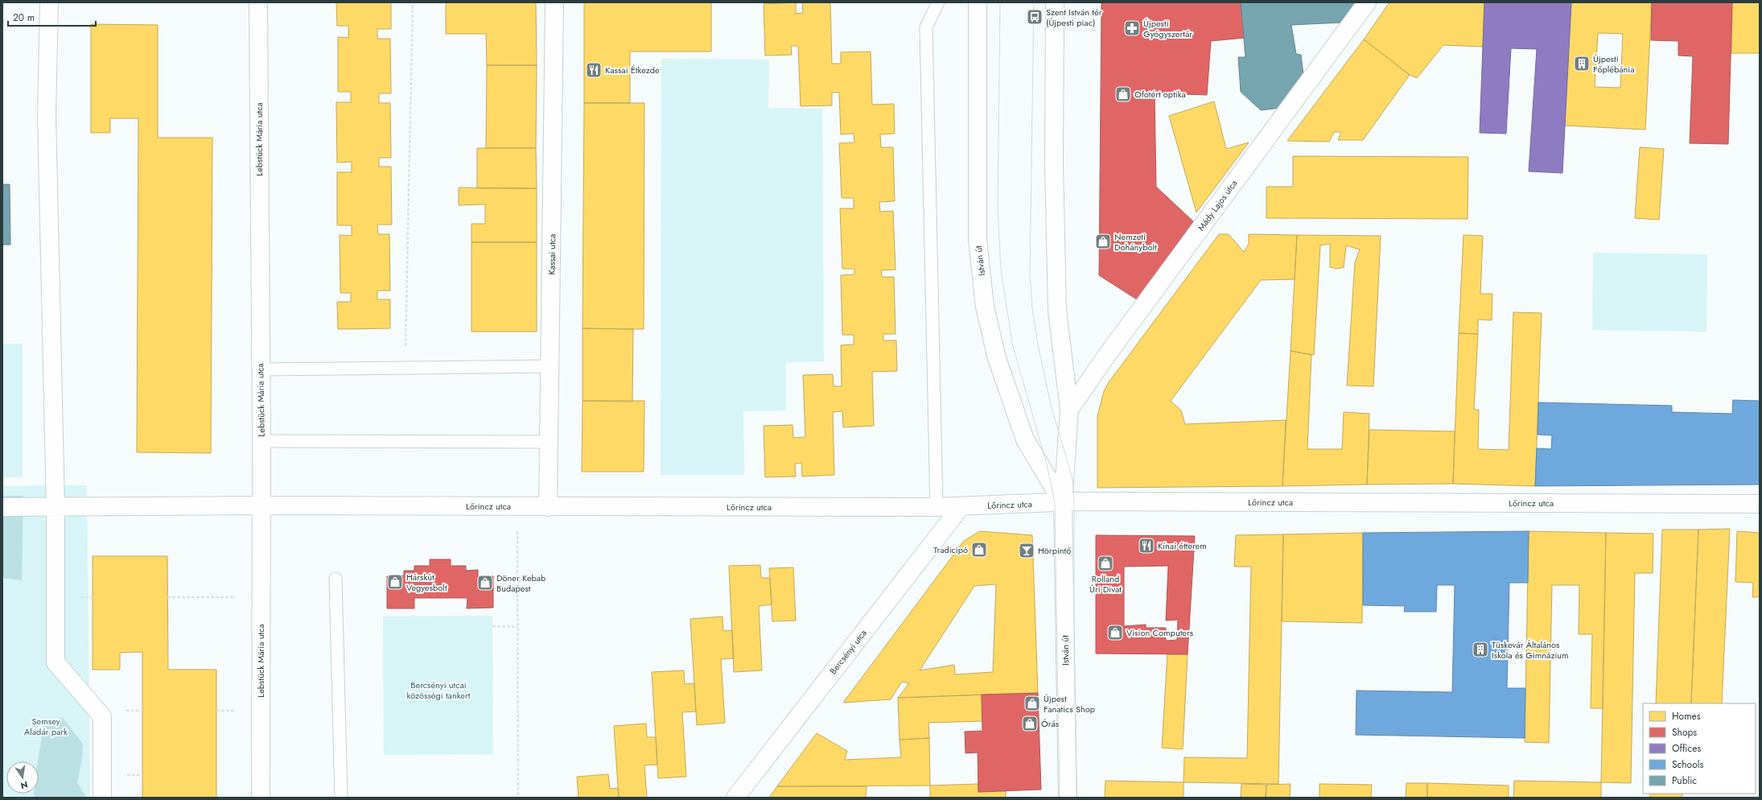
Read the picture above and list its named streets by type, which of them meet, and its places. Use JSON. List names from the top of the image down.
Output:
{
  "streets": {
    "street": [
      "Lebstück Mária utca",
      "Mády Lajos utca",
      "Kassai utca",
      "István út",
      "Lőrincz utca",
      "Bercsényi utca"
    ]
  },
  "crossings": [
    ["Lebstück Mária utca", "Lőrincz utca"],
    ["Mády Lajos utca", "István út"],
    ["Kassai utca", "Lőrincz utca"],
    ["István út", "Lőrincz utca"],
    ["Lőrincz utca", "Bercsényi utca"]
  ],
  "parks": ["Bercsényi utcai közösségi tankert", "Semsey Aladár park"],
  "places": {
    "bus stop": ["Szent István tér (Újpesti piac)"],
    "pharmacy": ["Újpesti Gyógyszertár"],
    "building": ["Újpesti Főplébánia", "Tüskevár Általános Iskola és Gimnázium"],
    "restaurant": ["Kassai Étkezde", "Kínai étterem"],
    "shop": [
      "Ofotért optika",
      "Nemzeti Dohánybolt",
      "Tradicipó",
      "Rolland Úri Divat",
      "Hárskút Vegyesbolt",
      "Döner Kebab Budapest",
      "Vision Computers",
      "Újpest Fanatics Shop",
      "Órás"
    ],
    "bar": ["Hörpintő"]
  },
  "legend": [
    "Homes",
    "Shops",
    "Offices",
    "Schools",
    "Public"
  ],
  "scale_bar": "20 m",
  "north": "bottom"
}
